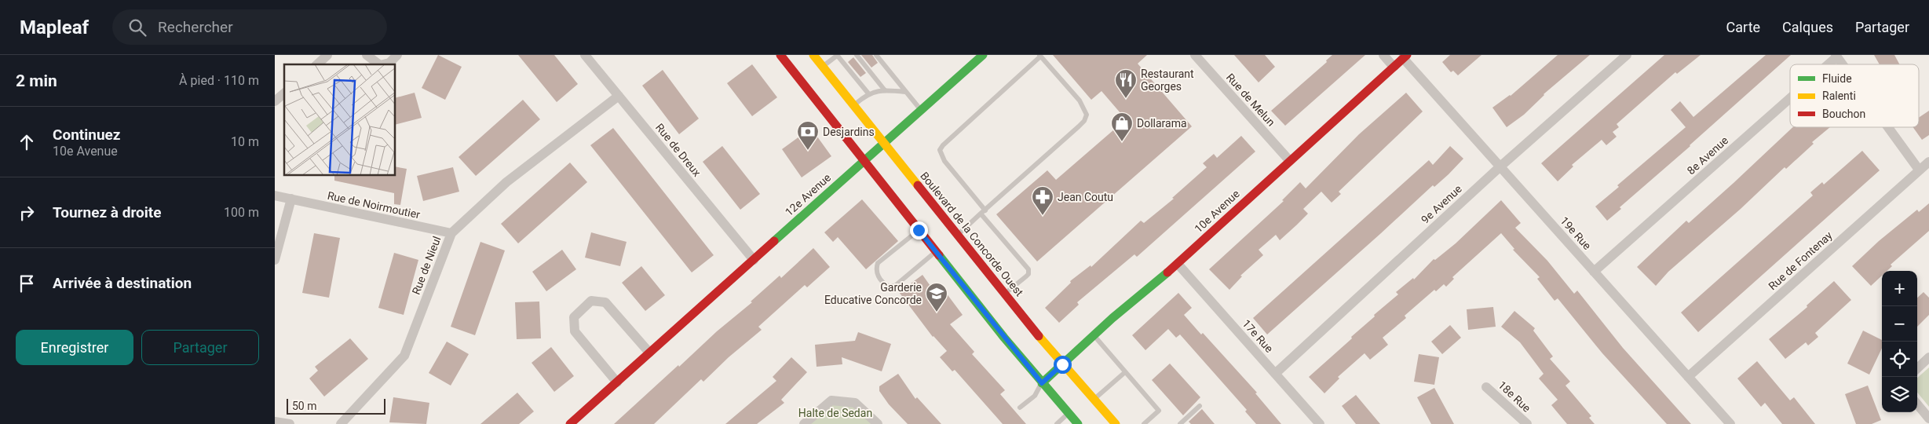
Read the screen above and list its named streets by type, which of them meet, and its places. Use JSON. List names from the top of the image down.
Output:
{
  "streets": {
    "street": [
      "Rue de Melun",
      "Rue de Dreux",
      "8e Avenue",
      "12e Avenue",
      "9e Avenue",
      "Rue de Noirmoutier",
      "10e Avenue",
      "19e Rue",
      "Boulevard de la Concorde Ouest",
      "Rue de Fontenay",
      "Rue de Nieul",
      "17e Rue",
      "18e Rue"
    ]
  },
  "crossings": [
    ["Rue de Melun", "10e Avenue"],
    ["Rue de Dreux", "12e Avenue"],
    ["Rue de Dreux", "Rue de Nieul"],
    ["8e Avenue", "19e Rue"],
    ["12e Avenue", "Boulevard de la Concorde Ouest"],
    ["9e Avenue", "19e Rue"],
    ["9e Avenue", "17e Rue"],
    ["Rue de Noirmoutier", "Rue de Nieul"],
    ["10e Avenue", "19e Rue"],
    ["10e Avenue", "Boulevard de la Concorde Ouest"],
    ["10e Avenue", "17e Rue"],
    ["19e Rue", "Rue de Fontenay"]
  ],
  "parks": ["Halte de Sedan"],
  "places": {
    "restaurant": ["Restaurant Georges"],
    "shop": ["Dollarama"],
    "bank": ["Desjardins"],
    "pharmacy": ["Jean Coutu"],
    "school or university": ["Garderie Educative Concorde"]
  },
  "legend": ["Fluide", "Ralenti", "Bouchon"],
  "scale_bar": "50 m",
  "page": {
    "header": "Mapleaf",
    "search": "Rechercher",
    "nav": ["Carte", "Calques", "Partager"],
    "heading": ["2 min", "À pied · 110 m"],
    "list": [
      ["Continuez", "10e Avenue", "10 m"],
      ["Tournez à droite", "100 m"],
      "Arrivée à destination"
    ],
    "map_buttons": ["+", "−"],
    "buttons": ["Enregistrer", "Partager"],
    "scale": "50 m"
  }
}
